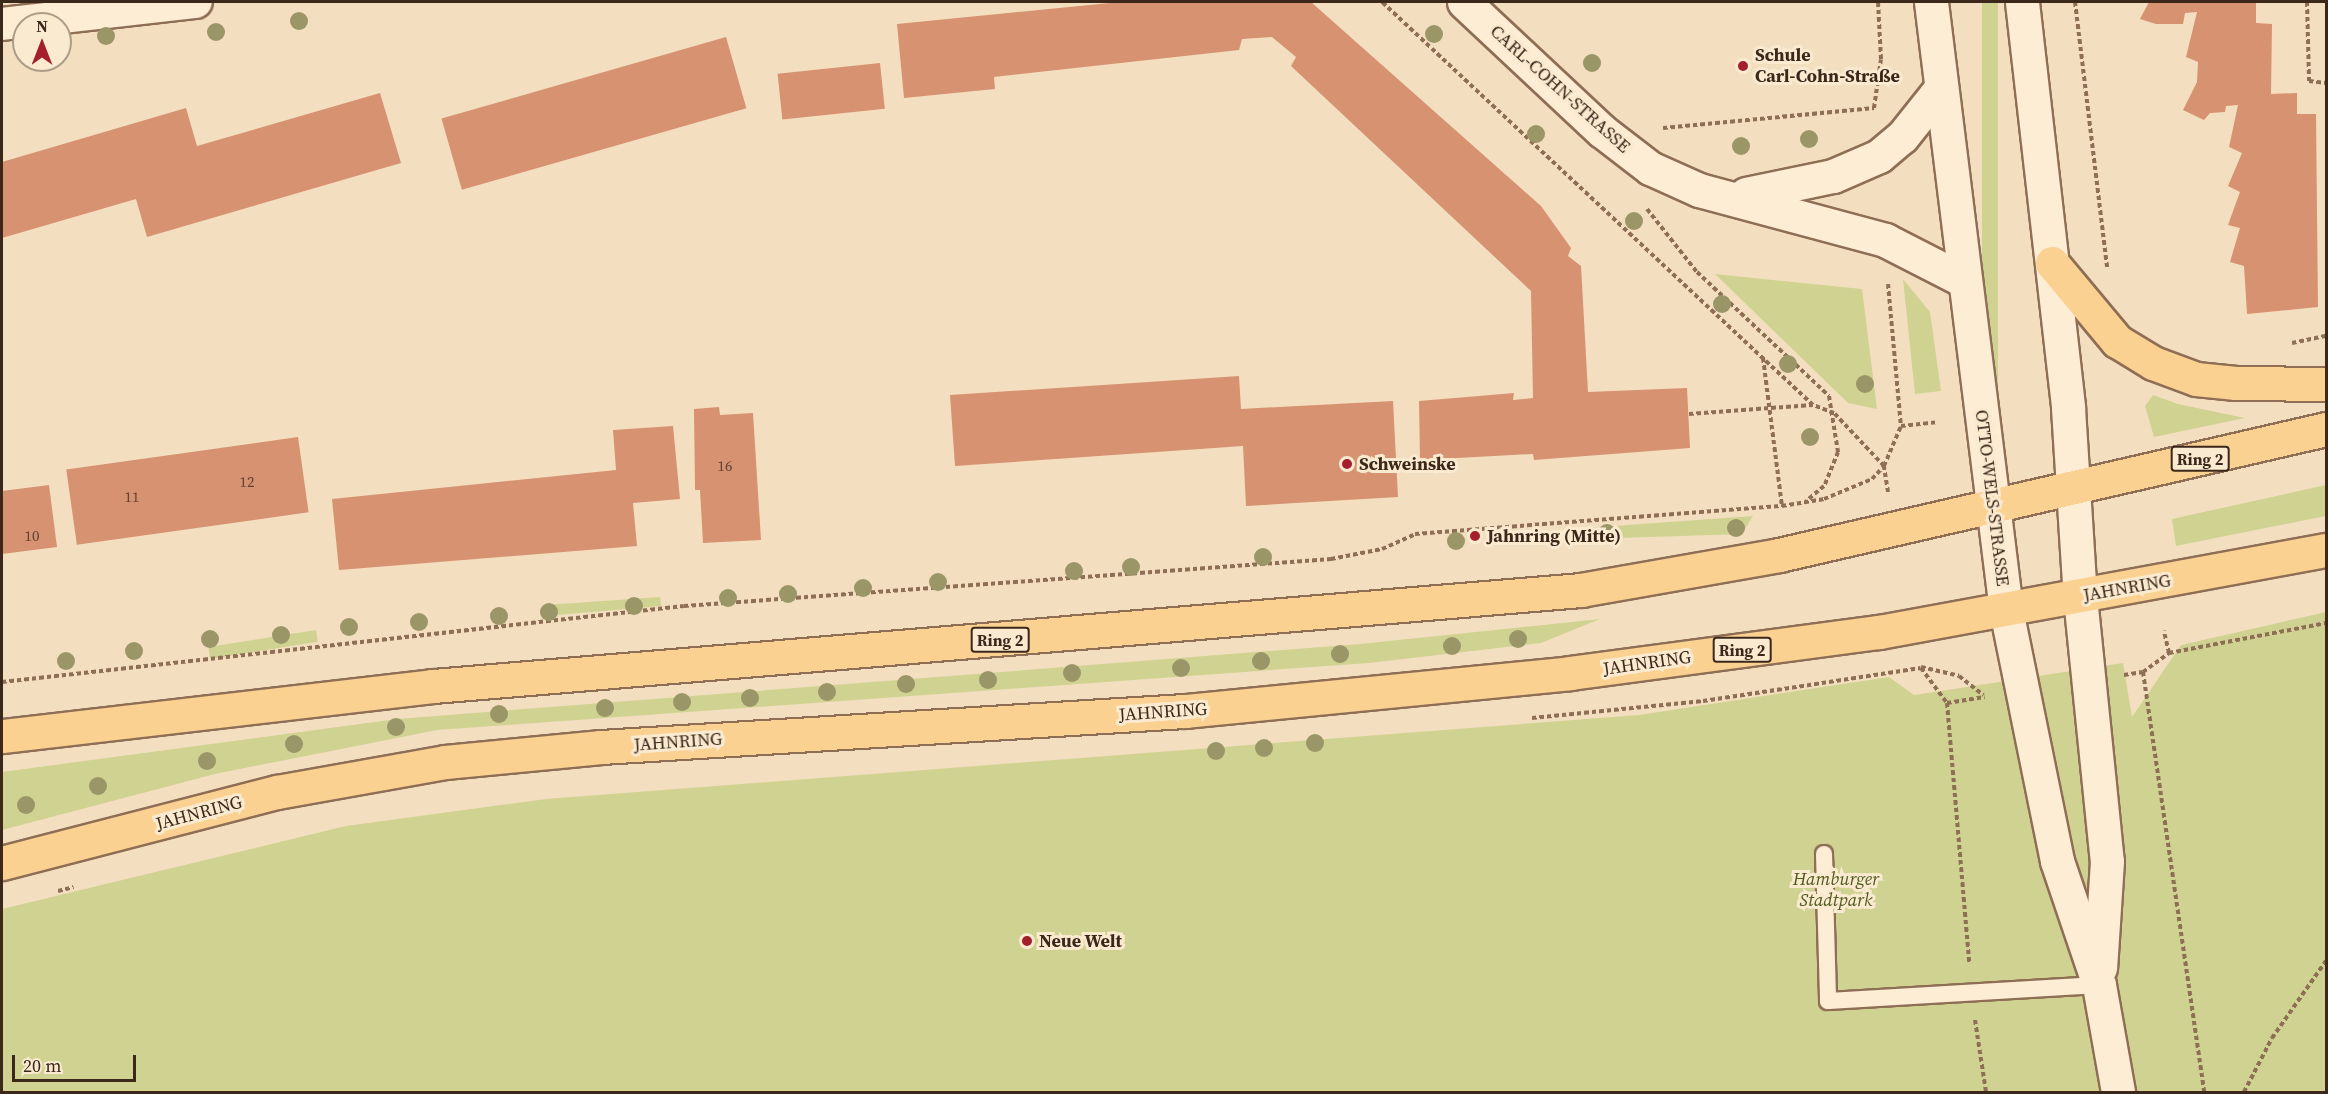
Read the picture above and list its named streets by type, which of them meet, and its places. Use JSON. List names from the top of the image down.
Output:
{
  "streets": {
    "main road": ["Ring 2", "JAHNRING"],
    "street": ["CARL-COHN-STRASSE", "OTTO-WELS-STRASSE"]
  },
  "crossings": [
    ["CARL-COHN-STRASSE", "OTTO-WELS-STRASSE"],
    ["Ring 2", "OTTO-WELS-STRASSE"],
    ["OTTO-WELS-STRASSE", "JAHNRING"]
  ],
  "parks": ["Hamburger Stadtpark"],
  "places": [
    "Schule Carl-Cohn-Straße",
    "Schweinske",
    "Jahnring (Mitte)",
    "Neue Welt"
  ],
  "house_numbers": [
    "16",
    "12",
    "11",
    "10"
  ],
  "scale_bar": "20 m",
  "north": "top"
}
